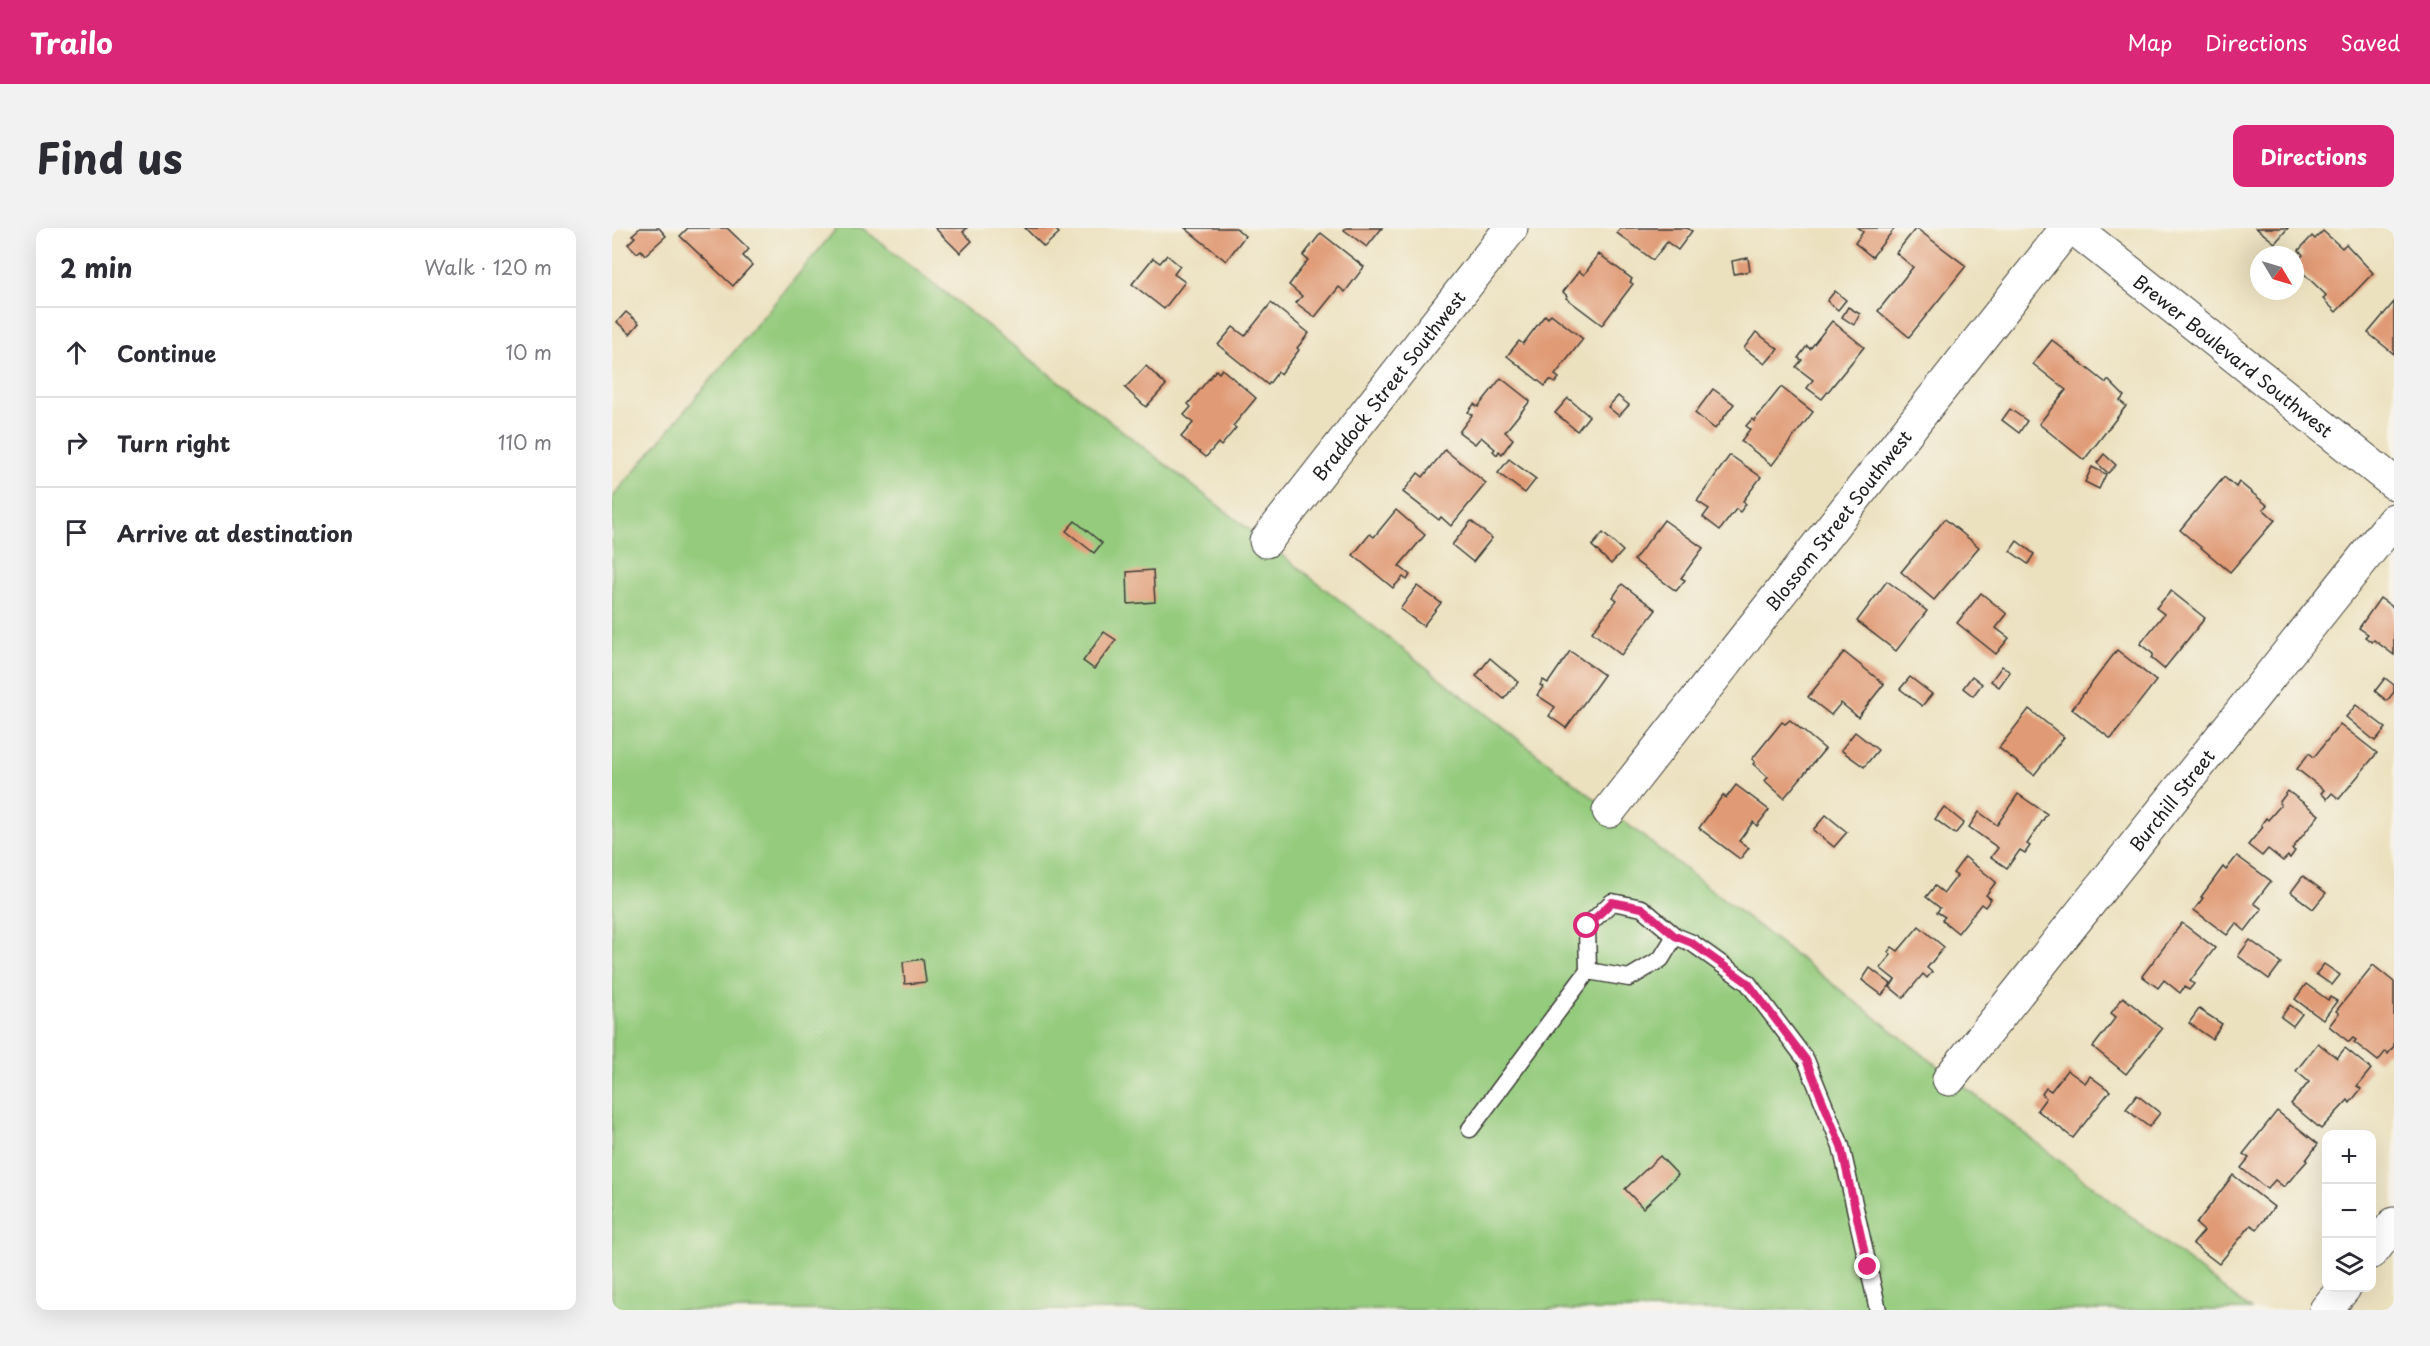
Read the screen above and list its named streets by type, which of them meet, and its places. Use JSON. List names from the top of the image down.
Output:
{
  "streets": {
    "street": [
      "Brewer Boulevard Southwest",
      "Braddock Street Southwest",
      "Blossom Street Southwest",
      "Burchill Street"
    ]
  },
  "north": "bottom right",
  "page": {
    "header": "Trailo",
    "nav": ["Map", "Directions", "Saved"],
    "title": "Find us",
    "buttons": "Directions",
    "heading": ["2 min", "Walk · 120 m"],
    "list": [
      ["Continue", "10 m"],
      ["Turn right", "110 m"],
      "Arrive at destination"
    ],
    "map_buttons": ["+", "−"]
  }
}
